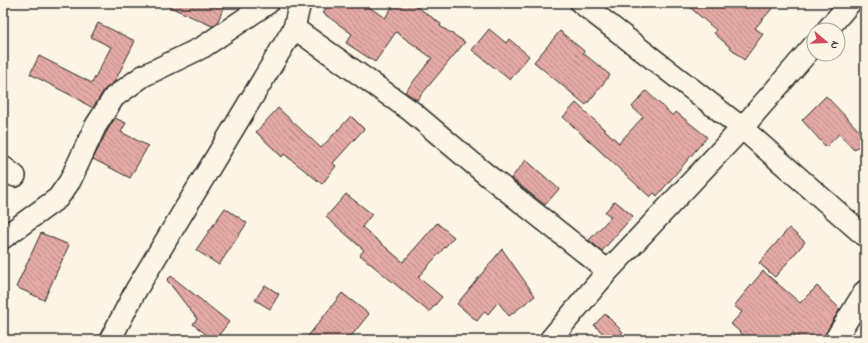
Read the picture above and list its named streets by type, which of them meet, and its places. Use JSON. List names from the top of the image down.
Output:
{
  "north": "right"
}
